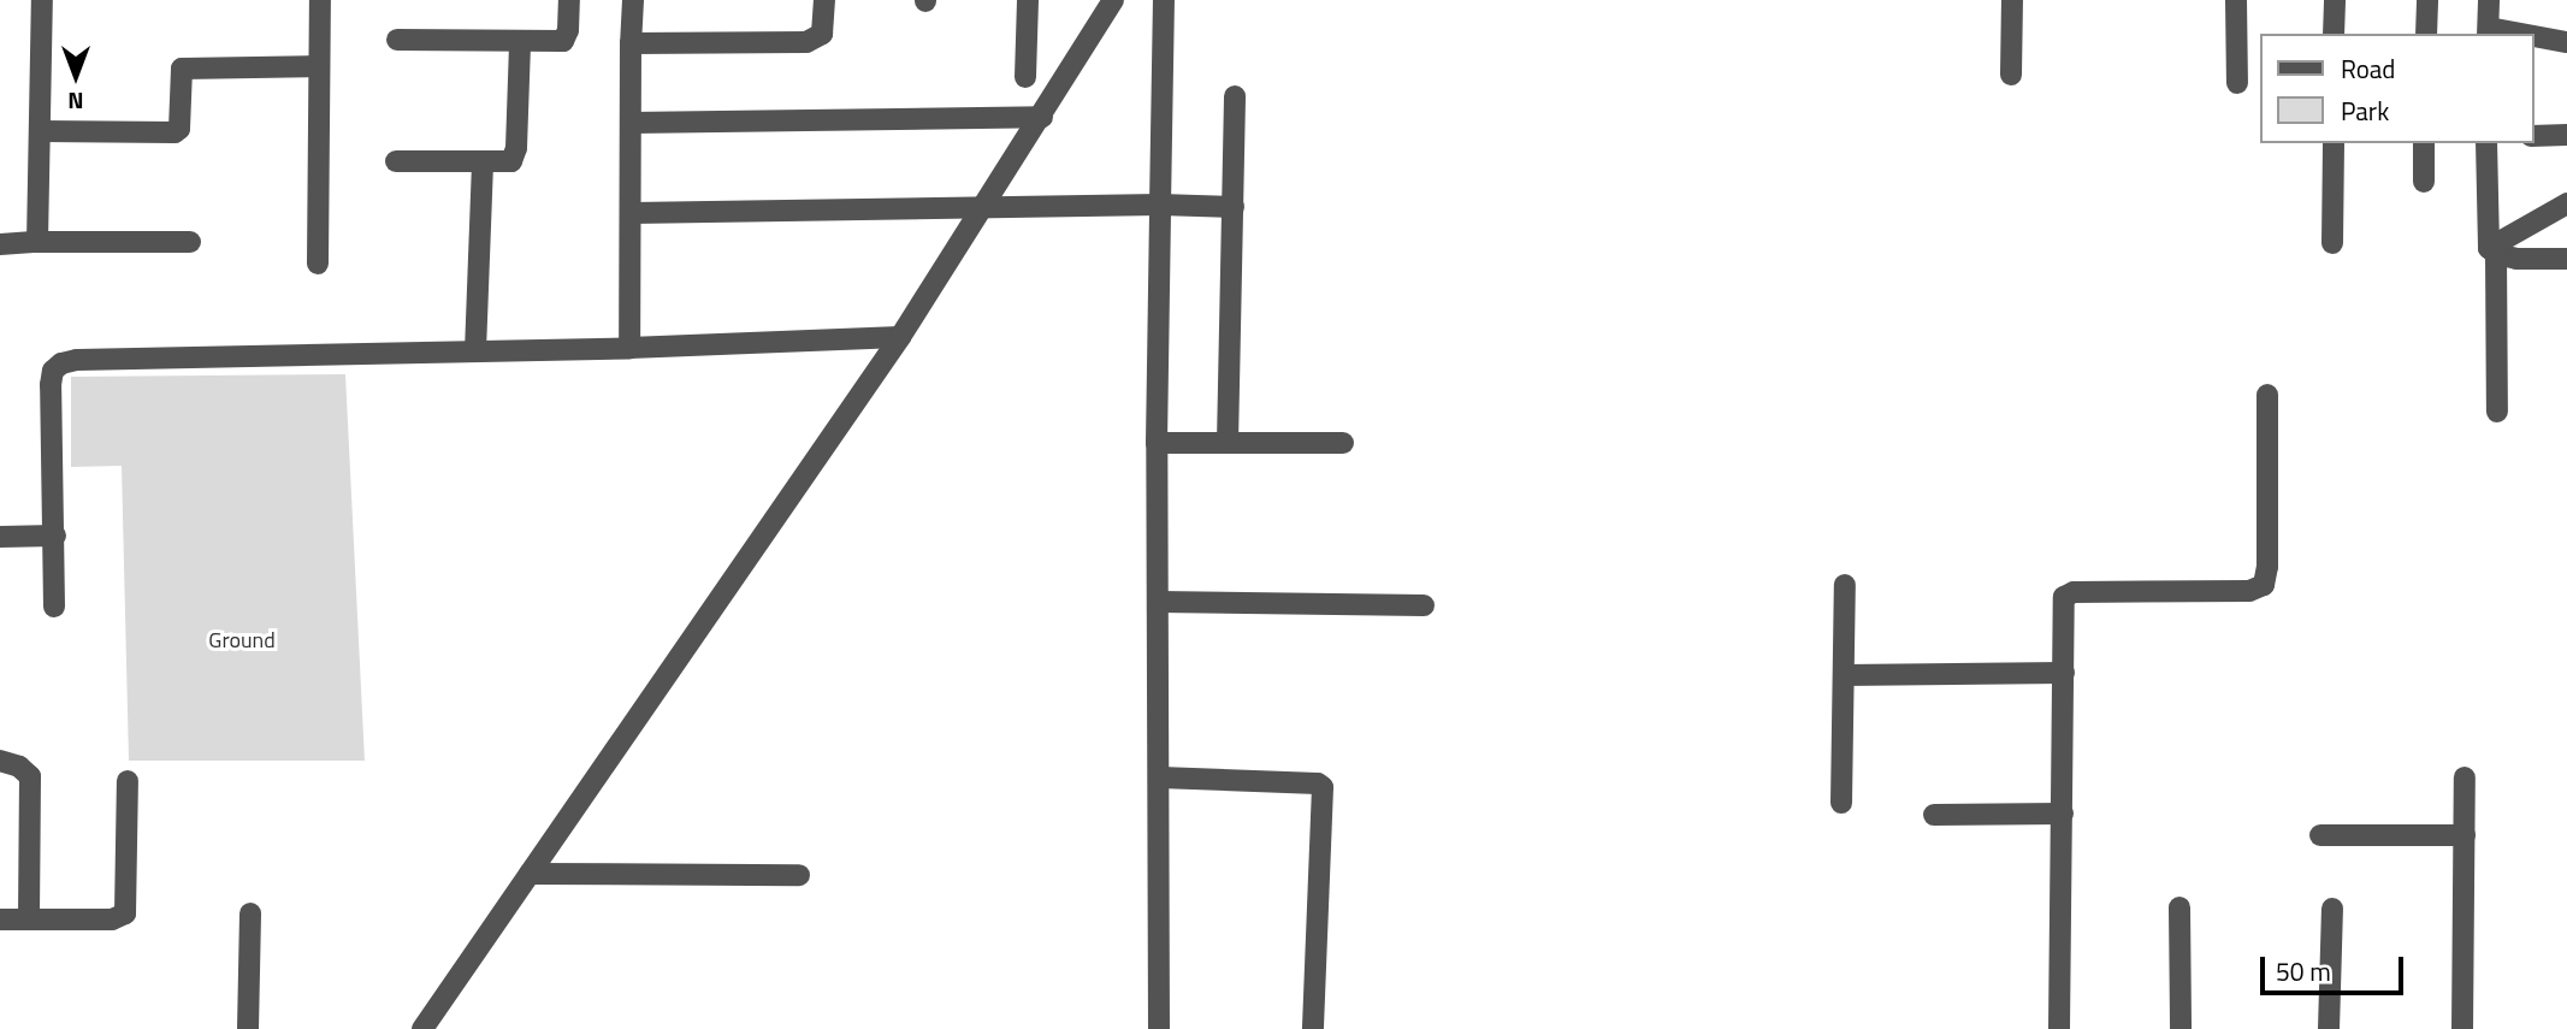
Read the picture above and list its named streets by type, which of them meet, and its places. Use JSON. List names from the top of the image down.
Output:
{
  "parks": ["Ground"],
  "legend": ["Road", "Park"],
  "scale_bar": "50 m",
  "north": "bottom"
}
